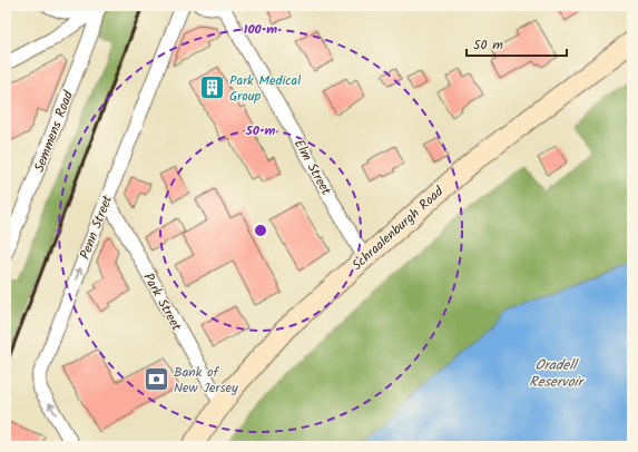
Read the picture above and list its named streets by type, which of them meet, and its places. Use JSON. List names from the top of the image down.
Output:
{
  "streets": {
    "main road": ["Schraalenburgh Road"],
    "street": [
      "Semmens Road",
      "Elm Street",
      "Penn Street",
      "Park Street"
    ]
  },
  "crossings": [
    ["Elm Street", "Schraalenburgh Road"],
    ["Penn Street", "Park Street"],
    ["Schraalenburgh Road", "Park Street"]
  ],
  "one_way": ["Penn Street"],
  "water": ["Oradell Reservoir"],
  "places": {
    "building": ["Park Medical Group"],
    "bank": ["Bank of New Jersey"]
  },
  "scale_bar": "50 m",
  "rings": ["100 m", "50 m"]
}
